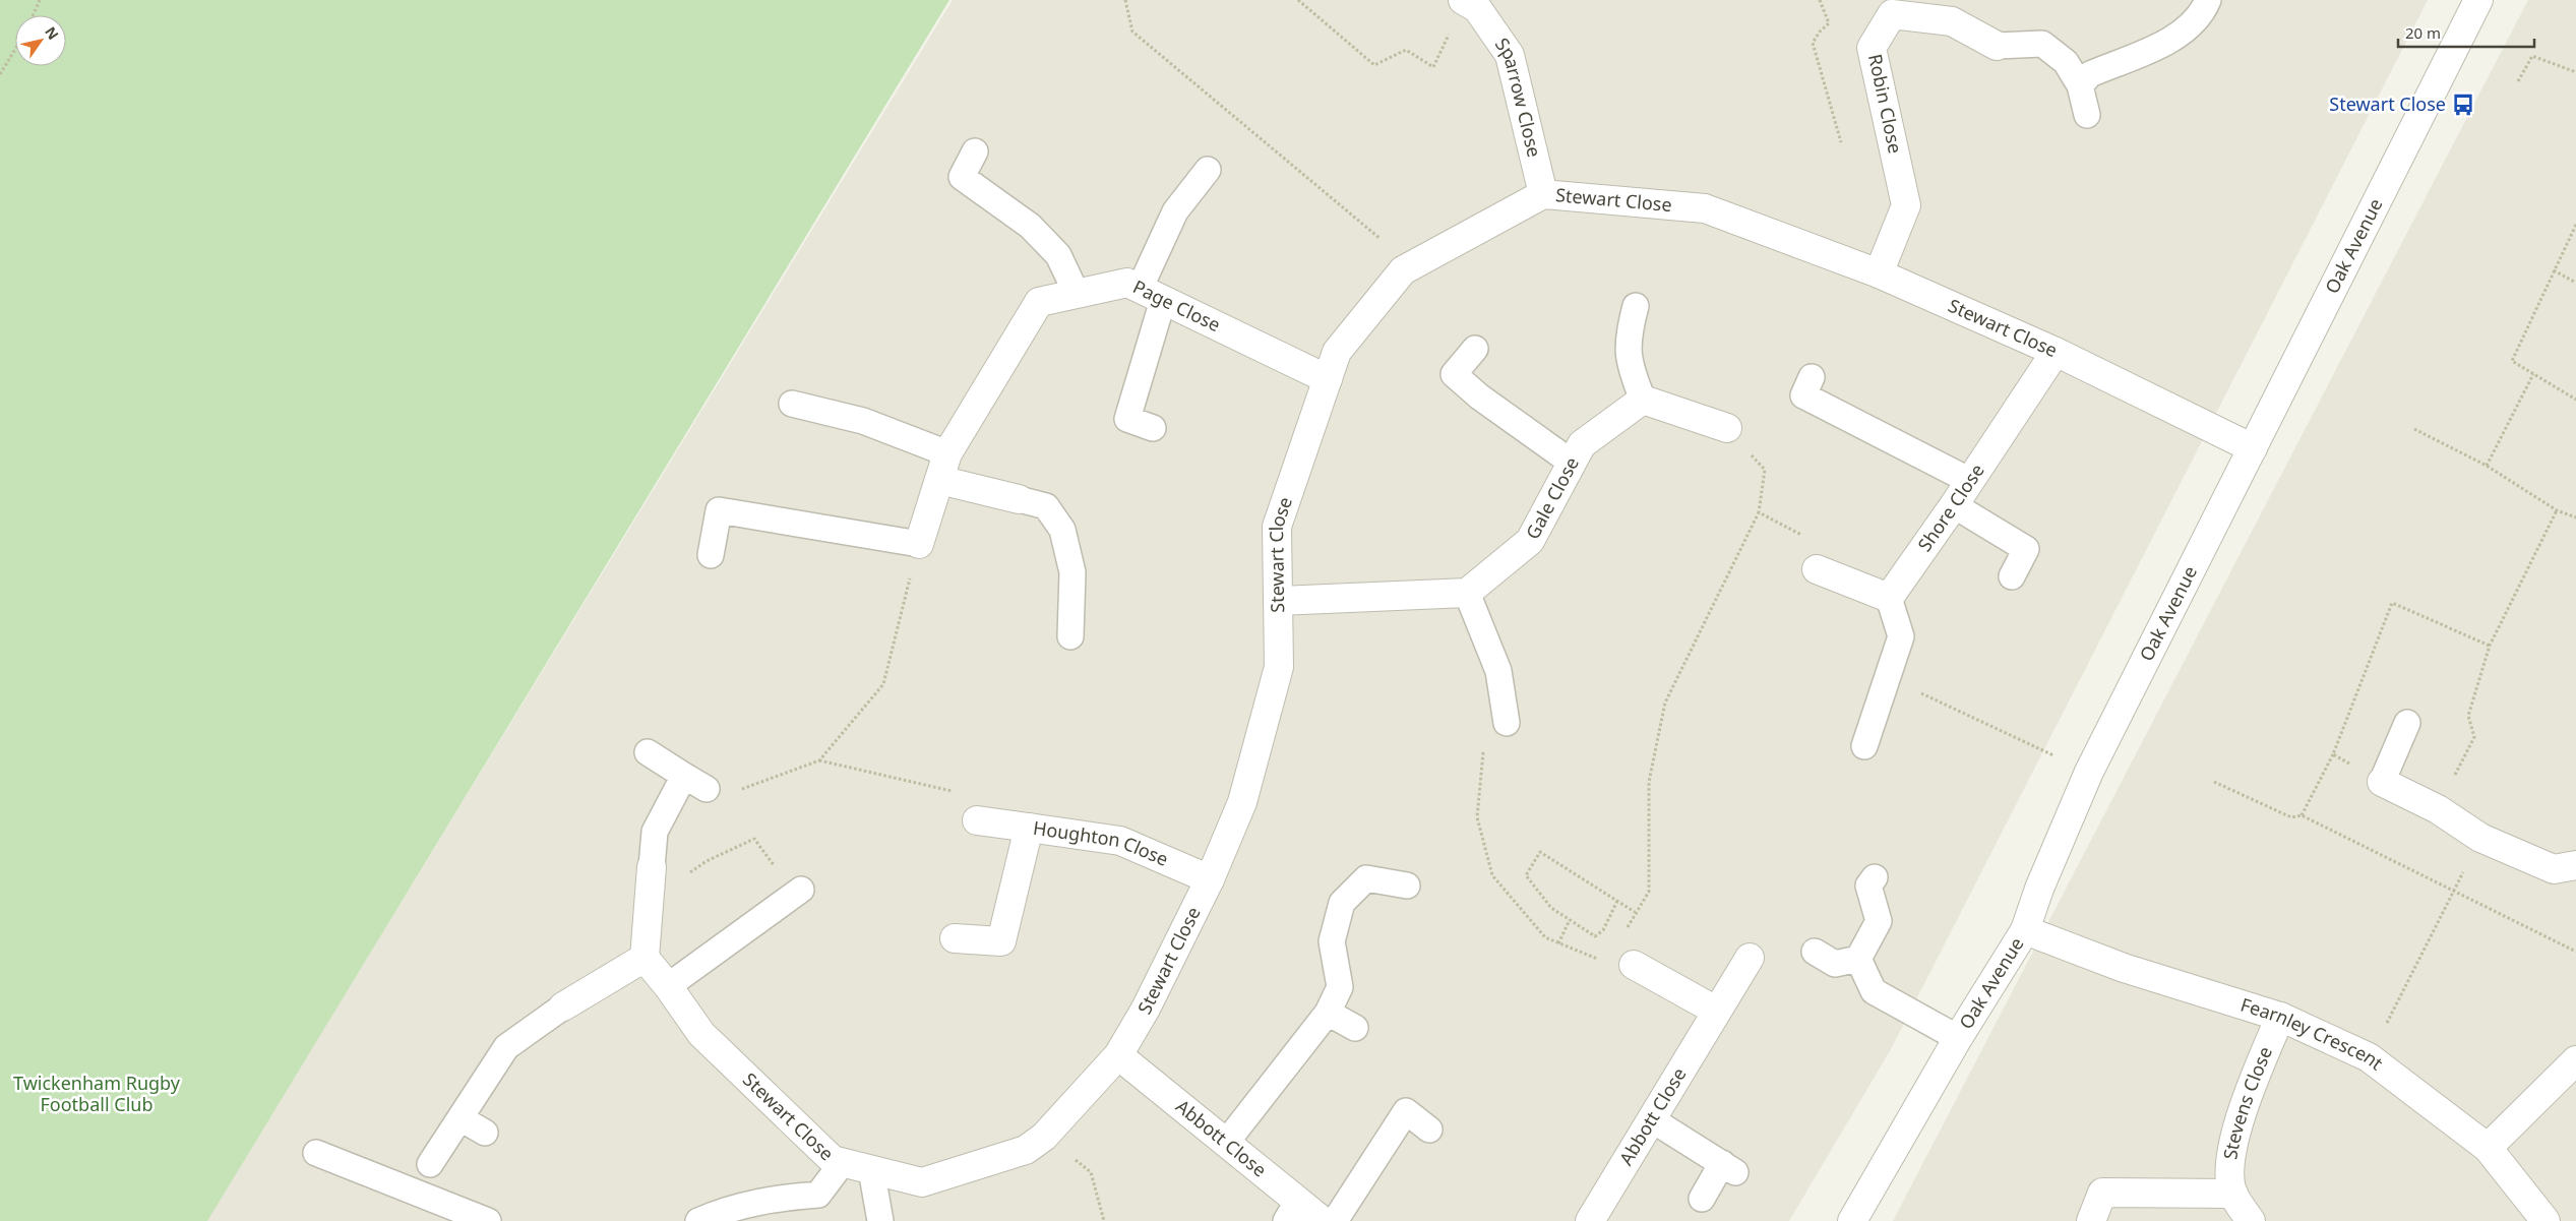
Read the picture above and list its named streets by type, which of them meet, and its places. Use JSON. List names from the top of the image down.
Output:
{
  "streets": {
    "street": [
      "Sparrow Close",
      "Robin Close",
      "Stewart Close",
      "Oak Avenue",
      "Page Close",
      "Gale Close",
      "Shore Close",
      "Houghton Close",
      "Fearnley Crescent",
      "Stevens Close",
      "Abbott Close"
    ]
  },
  "crossings": [
    ["Sparrow Close", "Stewart Close"],
    ["Robin Close", "Stewart Close"],
    ["Stewart Close", "Oak Avenue"],
    ["Stewart Close", "Page Close"],
    ["Stewart Close", "Shore Close"],
    ["Stewart Close", "Houghton Close"],
    ["Stewart Close", "Abbott Close"],
    ["Oak Avenue", "Fearnley Crescent"],
    ["Fearnley Crescent", "Stevens Close"]
  ],
  "parks": ["Twickenham Rugby Football Club"],
  "places": {
    "bus stop": ["Stewart Close"]
  },
  "scale_bar": "20 m",
  "north": "top right"
}
